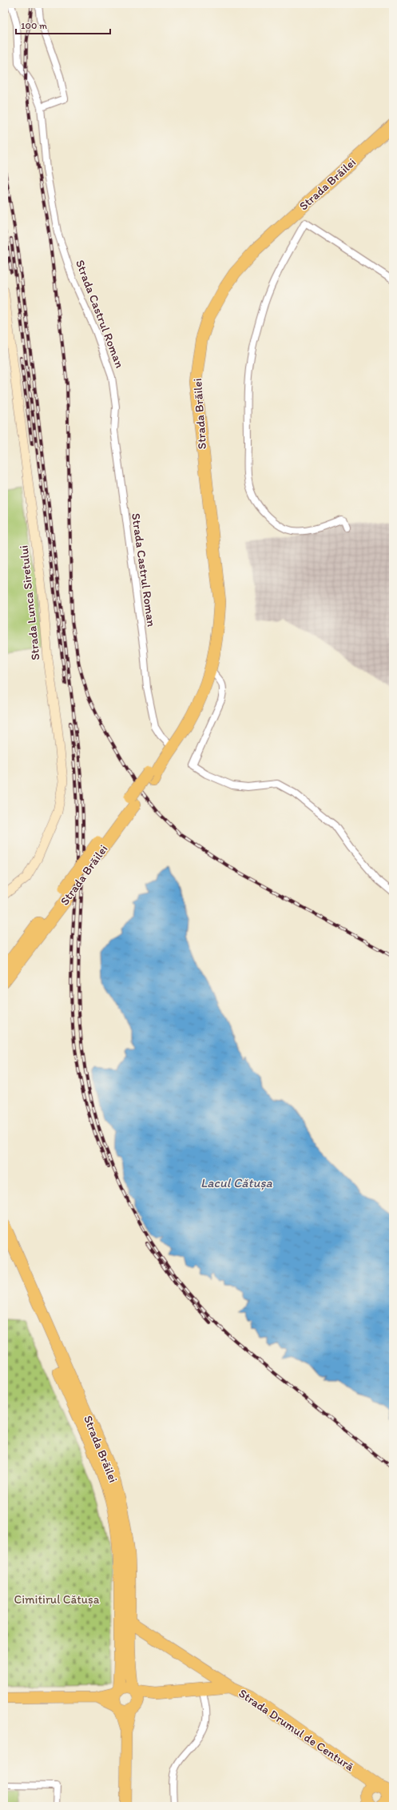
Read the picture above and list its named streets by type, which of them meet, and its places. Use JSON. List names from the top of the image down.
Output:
{
  "streets": {
    "highway": ["Strada Brăilei", "Strada Drumul de Centură"],
    "street": ["Strada Castrul Roman", "Strada Lunca Siretului"]
  },
  "crossings": [
    ["Strada Brăilei", "Strada Castrul Roman"],
    ["Strada Brăilei", "Strada Drumul de Centură"]
  ],
  "water": ["Lacul Cătușa"],
  "parks": ["Cimitirul Cătușa"],
  "scale_bar": "100 m"
}
